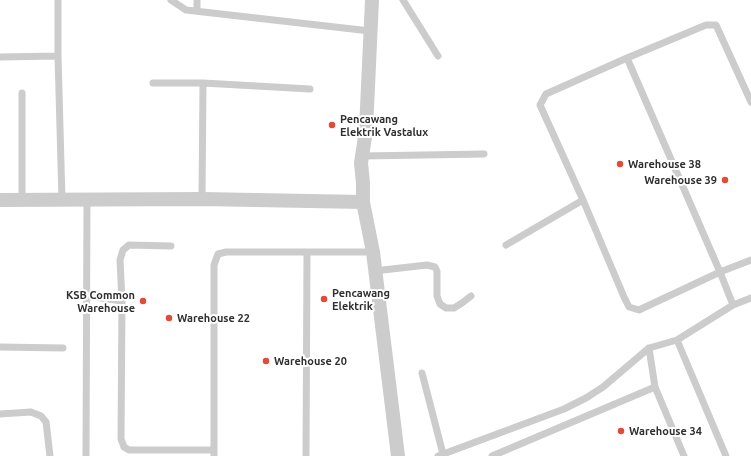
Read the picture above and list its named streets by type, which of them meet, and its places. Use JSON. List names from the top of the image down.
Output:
{
  "places": [
    "Pencawang Elektrik Vastalux",
    "Warehouse 38",
    "Warehouse 39",
    "Pencawang Elektrik",
    "KSB Common Warehouse",
    "Warehouse 22",
    "Warehouse 20",
    "Warehouse 34"
  ]
}
